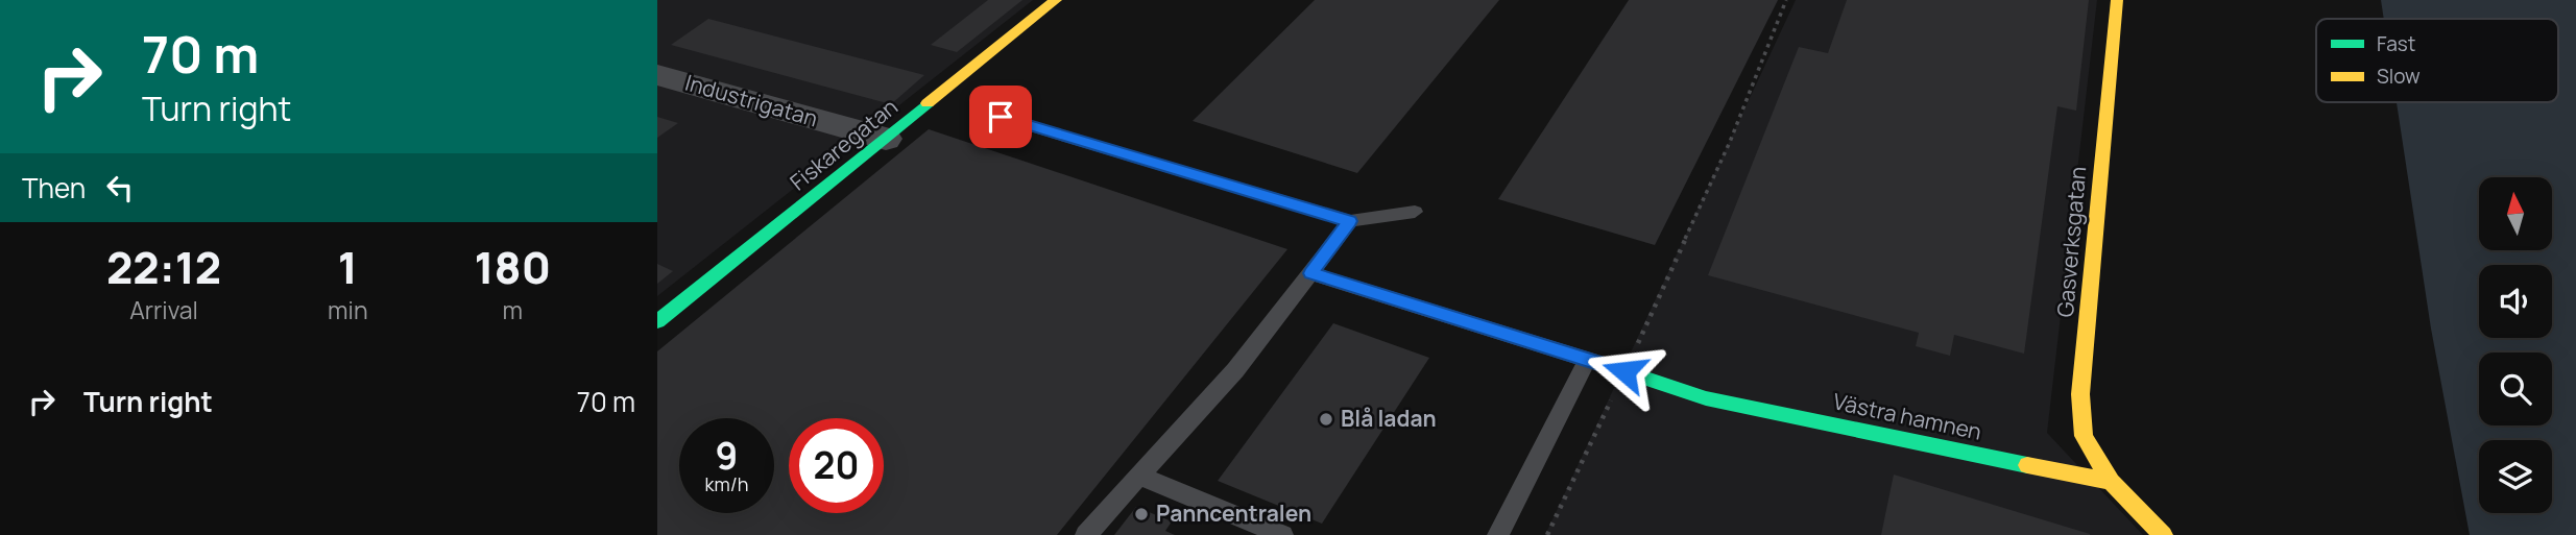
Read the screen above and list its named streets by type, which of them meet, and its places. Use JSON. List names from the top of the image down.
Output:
{
  "streets": {
    "street": [
      "Industrigatan",
      "Fiskaregatan",
      "Gasverksgatan",
      "Västra hamnen"
    ]
  },
  "crossings": [
    ["Industrigatan", "Fiskaregatan"],
    ["Gasverksgatan", "Västra hamnen"]
  ],
  "places": ["Blå ladan", "Panncentralen"],
  "legend": ["Fast", "Slow"],
  "north": "top",
  "page": {
    "turn": ["70 m", "Turn right"],
    "then": "Then",
    "eta": [
      "22:12",
      "Arrival",
      "1",
      "min",
      "180",
      "m"
    ],
    "list": [
      {
        "name": "Turn right",
        "value": "70 m"
      }
    ],
    "speed": "9 km/h",
    "limit": "20"
  }
}
